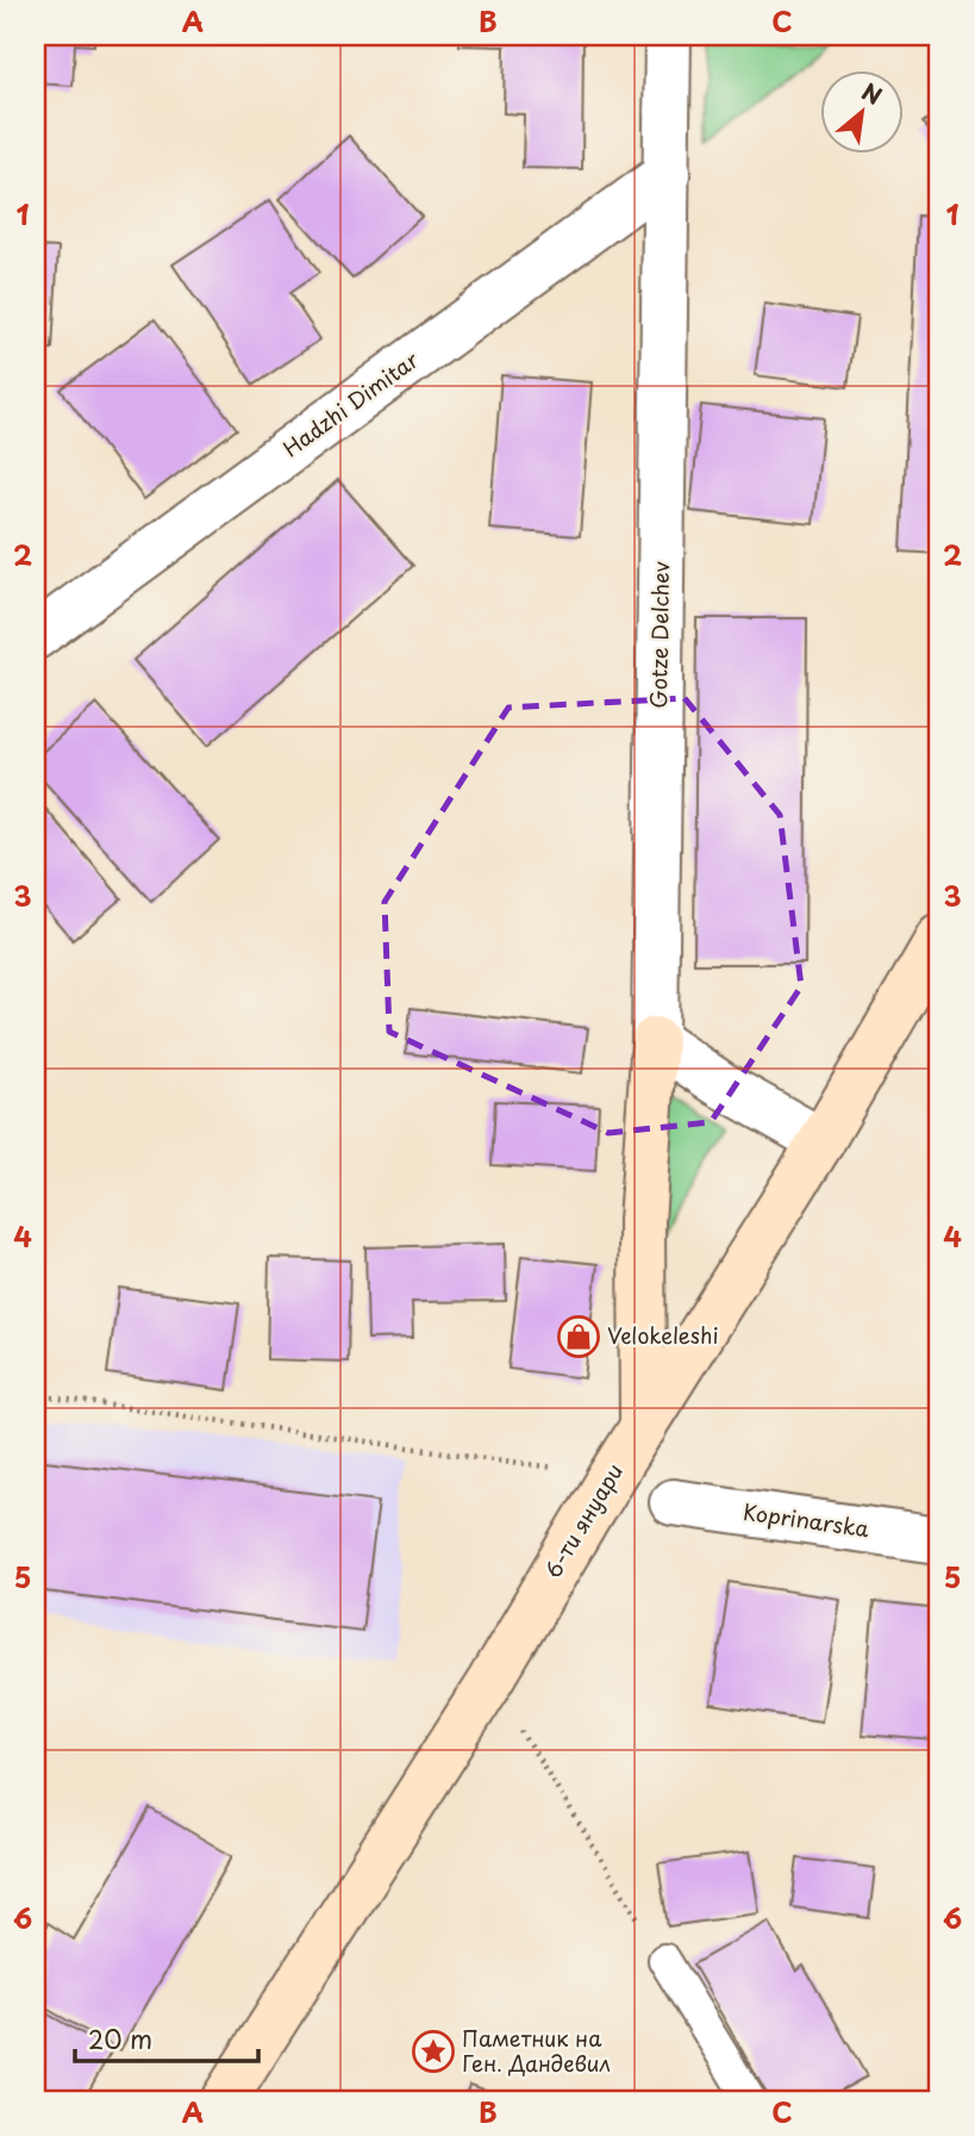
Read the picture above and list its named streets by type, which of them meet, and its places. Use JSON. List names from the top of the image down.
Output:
{
  "streets": {
    "main road": ["6-ти януари"],
    "street": ["Hadzhi Dimitar", "Gotze Delchev", "Koprinarska"]
  },
  "crossings": [
    ["Hadzhi Dimitar", "Gotze Delchev"]
  ],
  "places": {
    "shop": ["Velokeleshi"],
    "place": ["Паметник на Ген. Дандевил"]
  },
  "scale_bar": "20 m",
  "north": "top right",
  "grid": {
    "columns": ["A", "B", "C"],
    "rows": [
      "1",
      "2",
      "3",
      "4",
      "5",
      "6"
    ]
  }
}
